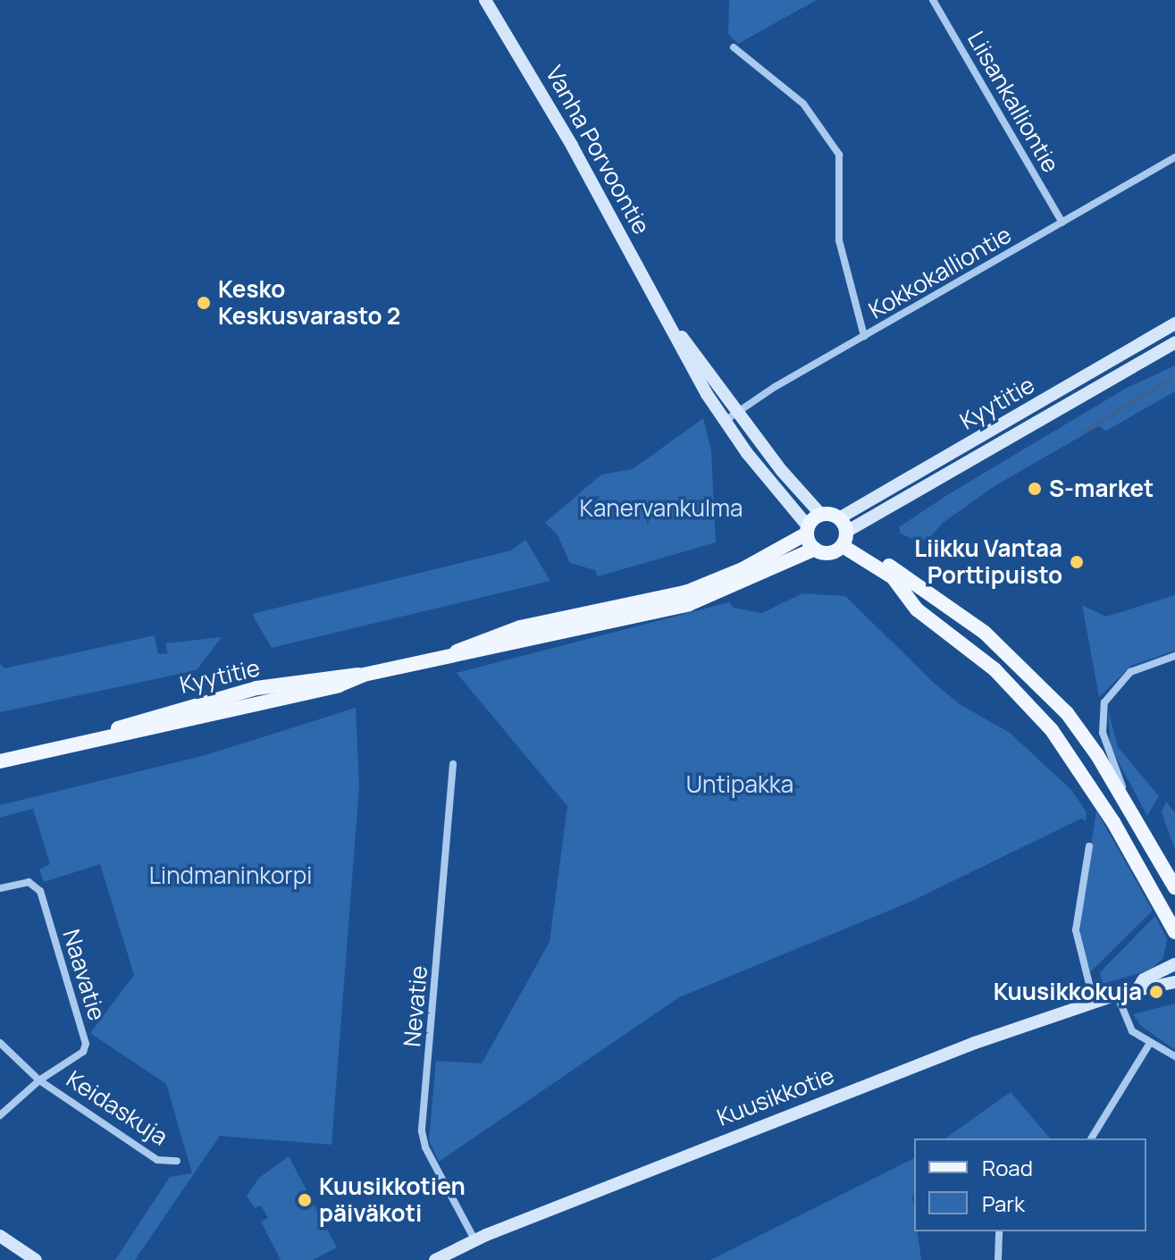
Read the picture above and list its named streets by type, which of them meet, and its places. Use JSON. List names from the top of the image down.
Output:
{
  "streets": {
    "main road": ["Vanha Porvoontie", "Kyytitie", "Kuusikkotie"],
    "street": [
      "Liisankalliontie",
      "Kokkokalliontie",
      "Naavatie",
      "Nevatie",
      "Keidaskuja"
    ]
  },
  "crossings": [
    ["Liisankalliontie", "Kokkokalliontie"],
    ["Vanha Porvoontie", "Kokkokalliontie"],
    ["Vanha Porvoontie", "Kyytitie"],
    ["Naavatie", "Keidaskuja"],
    ["Nevatie", "Kuusikkotie"]
  ],
  "parks": ["Kanervankulma", "Untipakka", "Lindmaninkorpi"],
  "places": [
    "Kesko Keskusvarasto 2",
    "S-market",
    "Liikku Vantaa Porttipuisto",
    "Kuusikkokuja",
    "Kuusikkotien päiväkoti"
  ],
  "legend": ["Road", "Park"]
}
